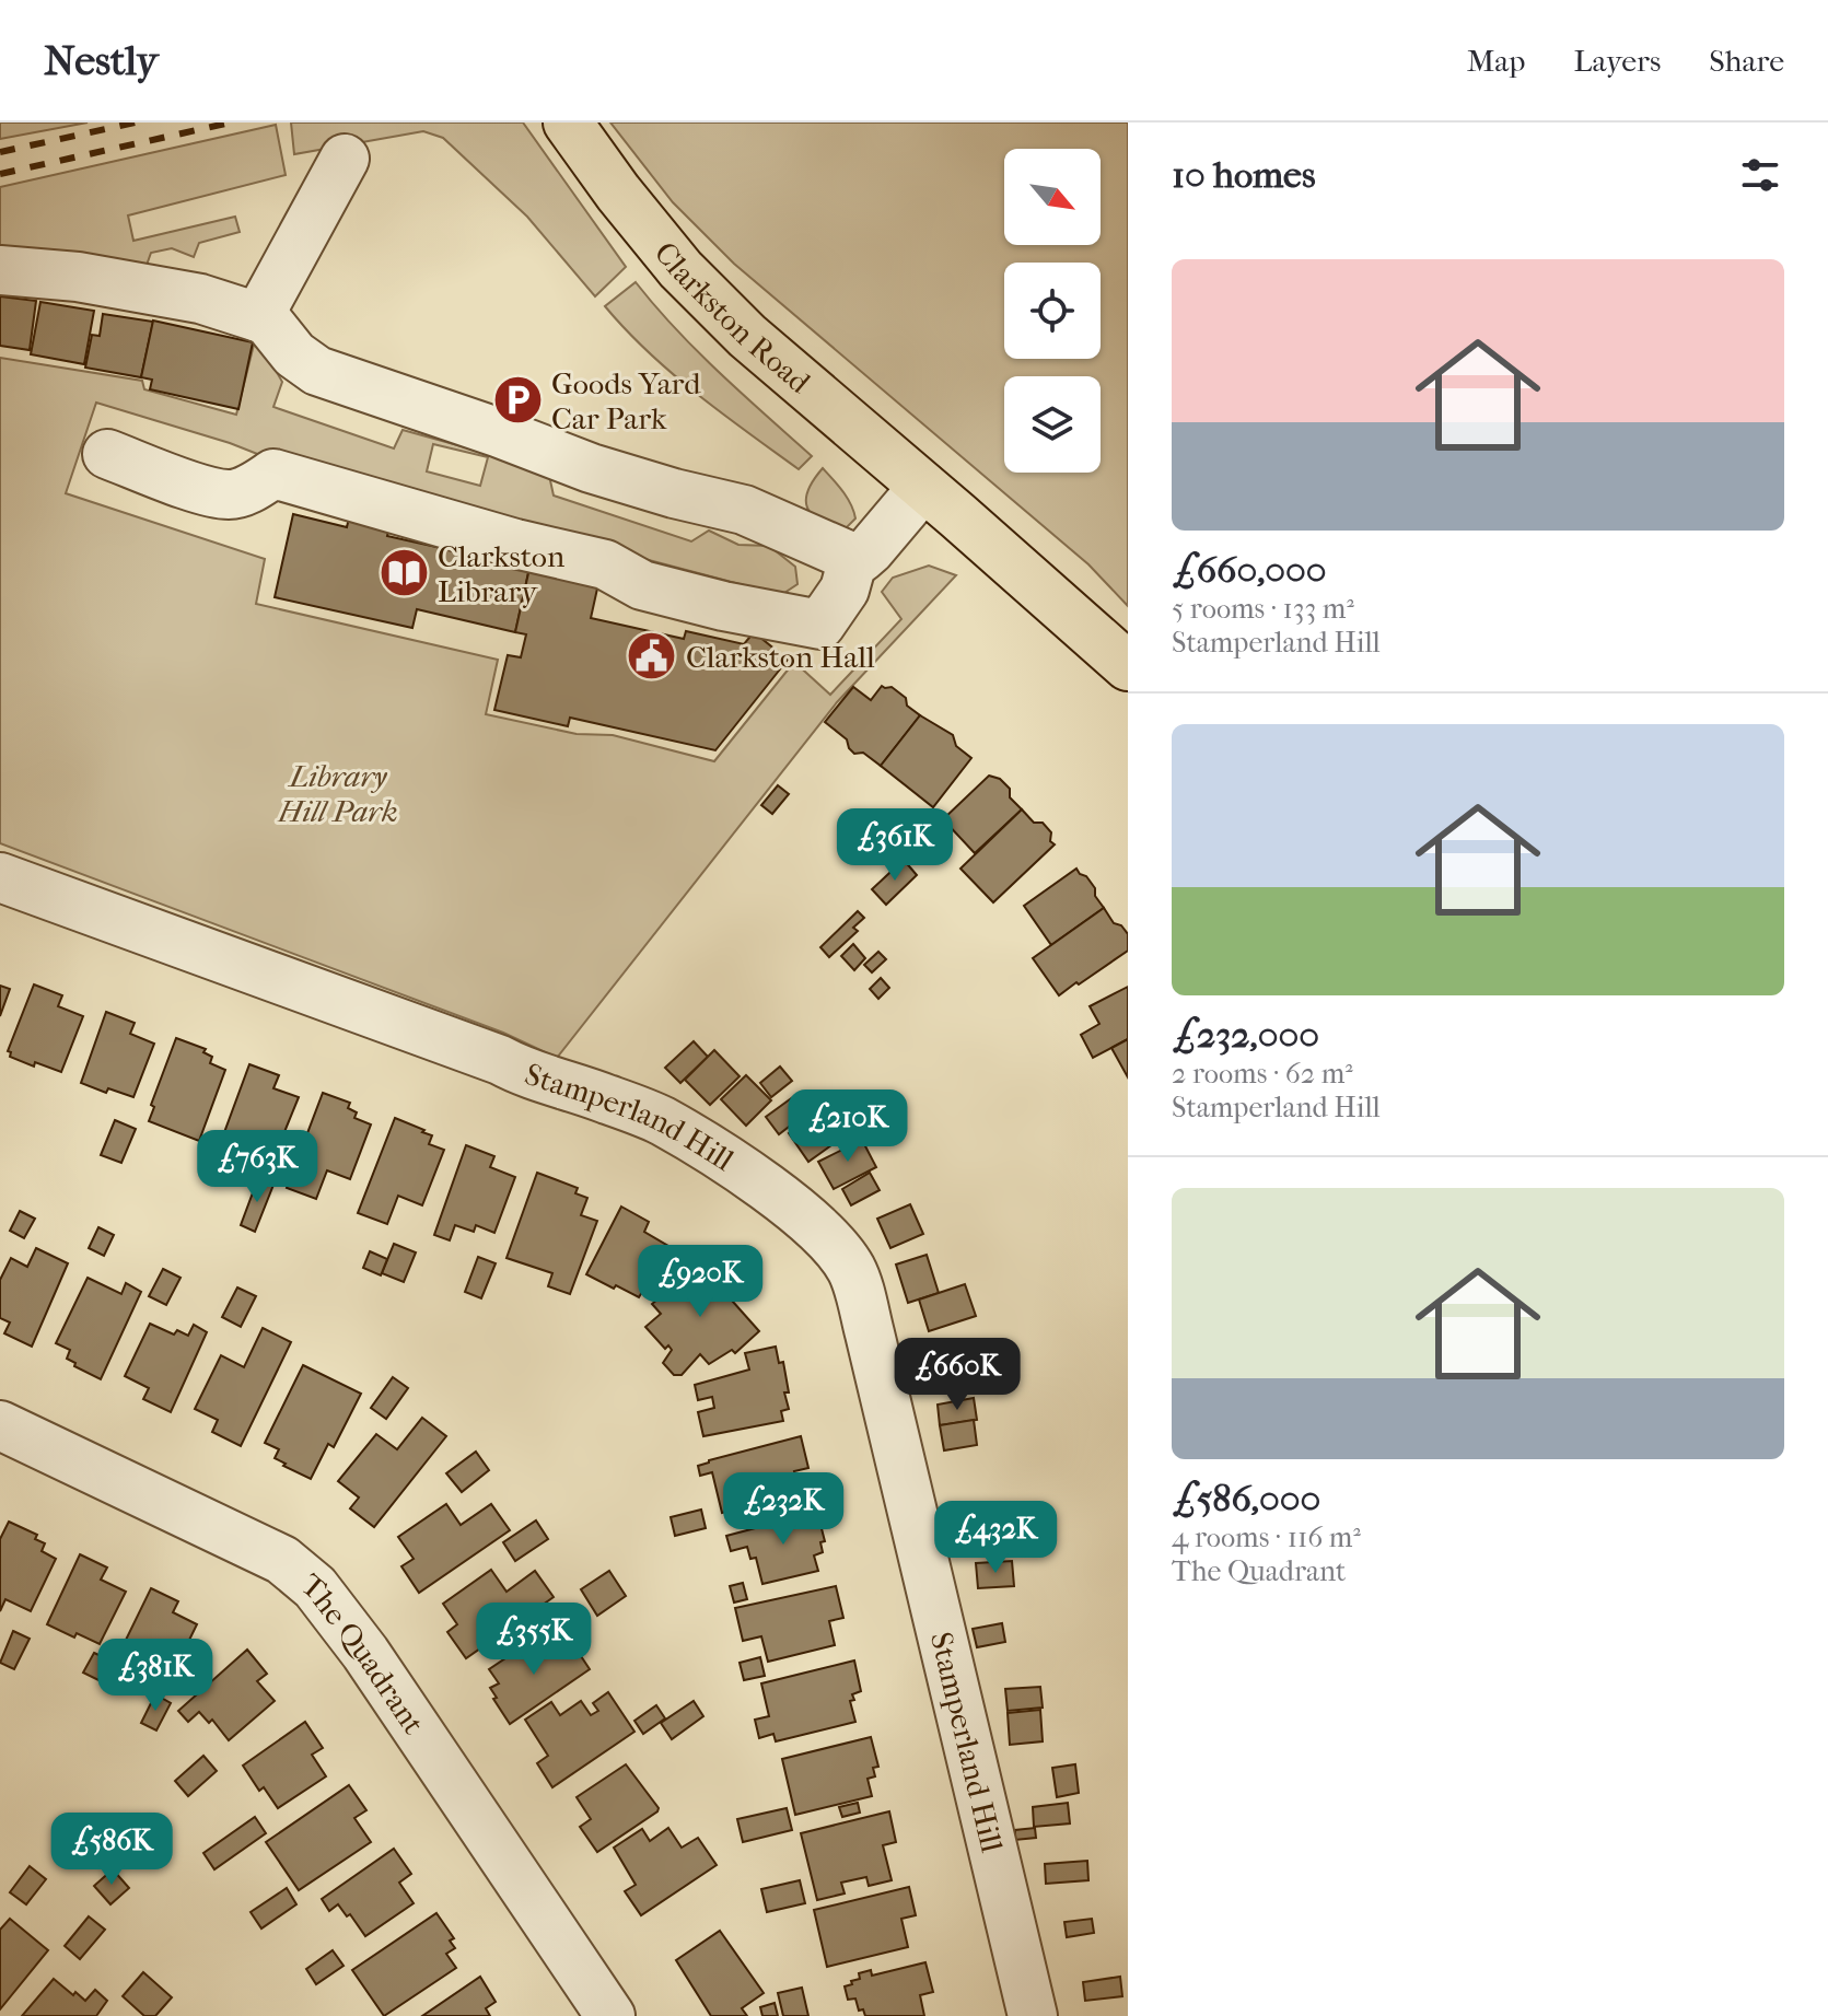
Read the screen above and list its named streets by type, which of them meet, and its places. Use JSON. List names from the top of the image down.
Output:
{
  "streets": {
    "main road": ["Clarkston Road"],
    "street": ["Stamperland Hill", "The Quadrant"]
  },
  "parks": ["Library Hill Park"],
  "places": {
    "parking": ["Goods Yard Car Park"],
    "library": ["Clarkston Library"],
    "public building": ["Clarkston Hall"]
  },
  "north": "bottom right",
  "page": {
    "header": "Nestly",
    "nav": ["Map", "Layers", "Share"],
    "heading": "10 homes",
    "list": [
      {
        "name": "£660,000",
        "note": "5 rooms · 133 m² · Stamperland Hill"
      },
      {
        "name": "£232,000",
        "note": "2 rooms · 62 m² · Stamperland Hill"
      },
      {
        "name": "£586,000",
        "note": "4 rooms · 116 m² · The Quadrant"
      }
    ],
    "price": [
      "£361K",
      "£210K",
      "£763K",
      "£920K",
      "£660K",
      "£232K",
      "£432K",
      "£355K",
      "£381K",
      "£586K"
    ]
  }
}
